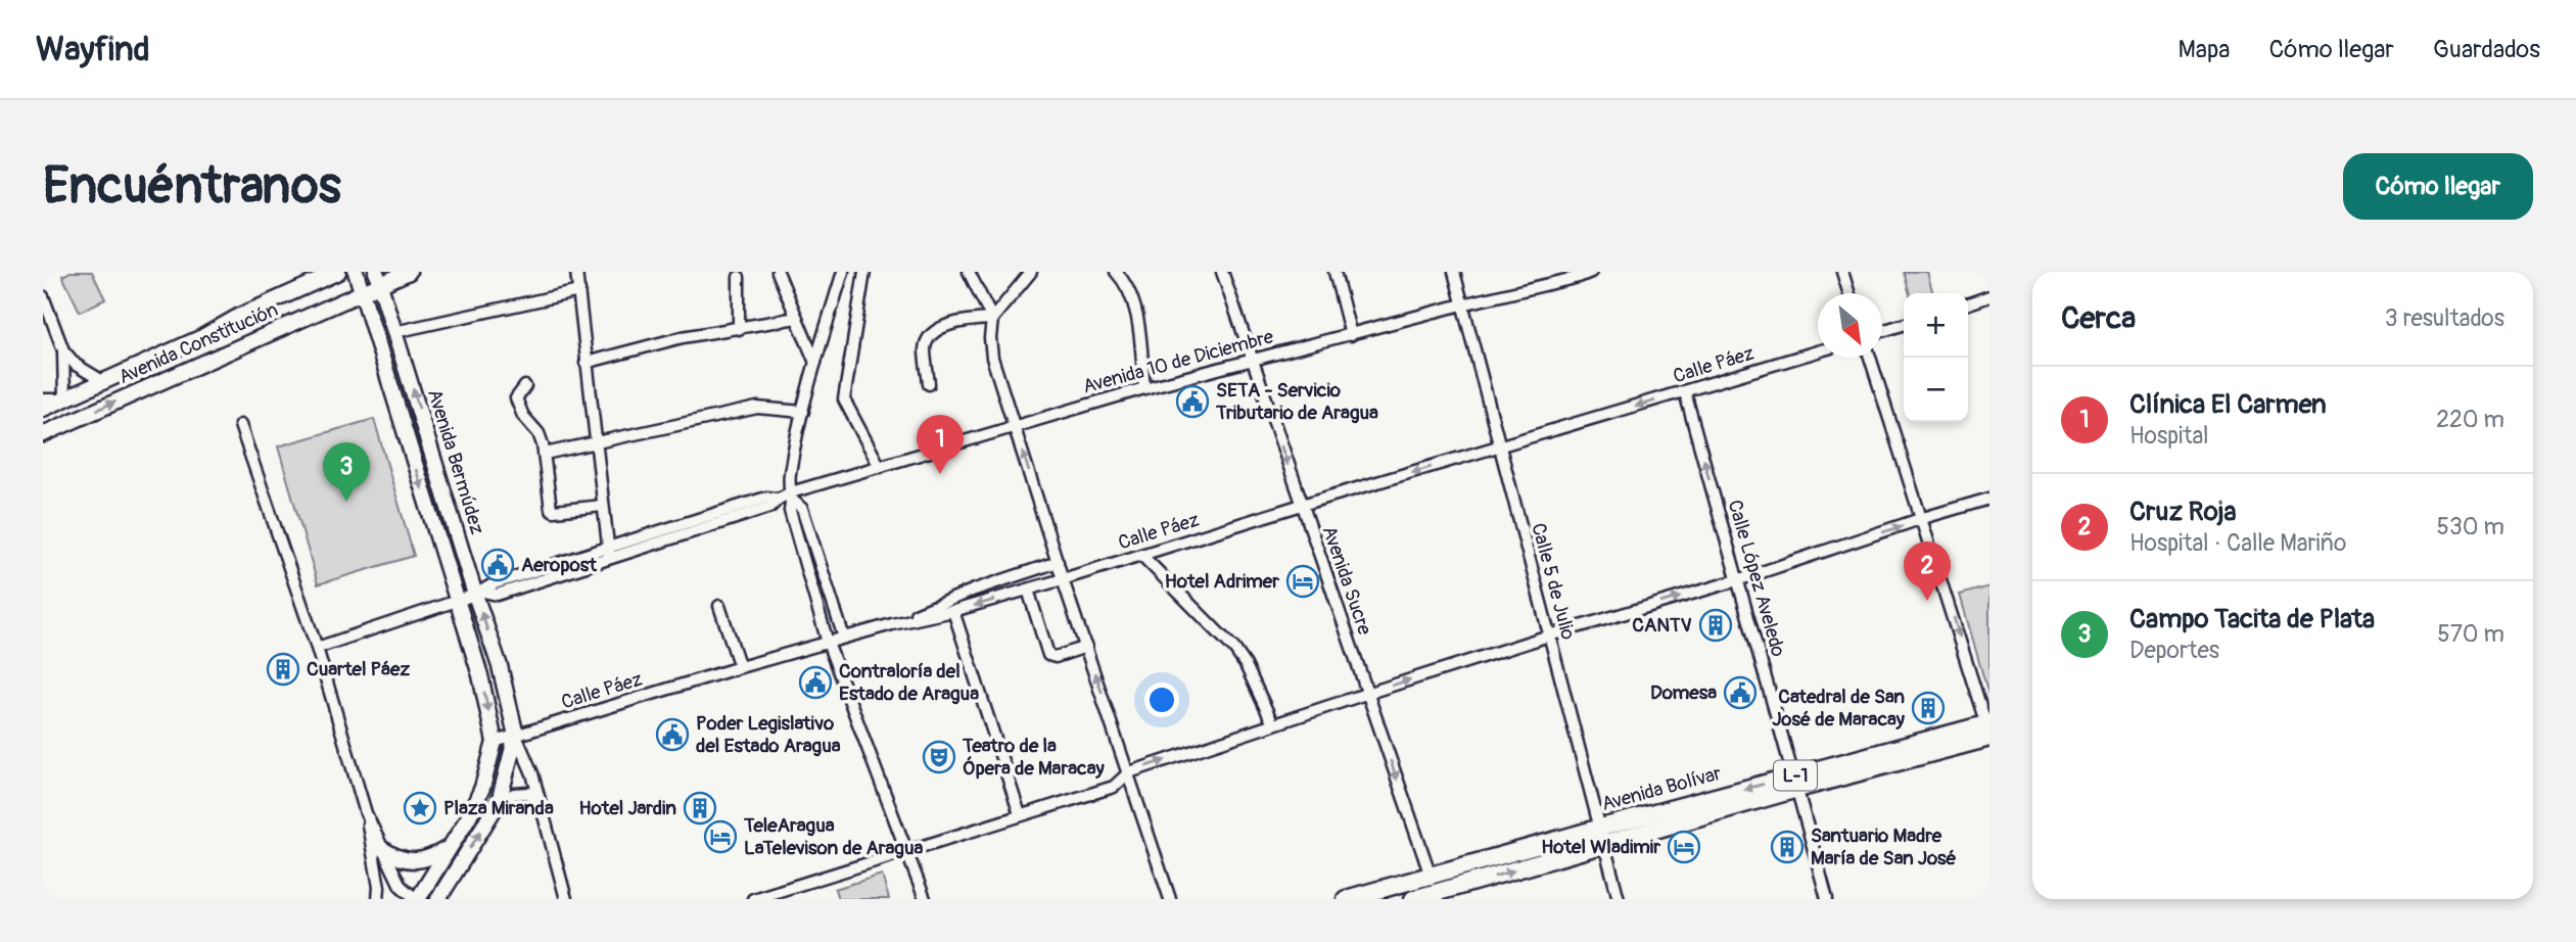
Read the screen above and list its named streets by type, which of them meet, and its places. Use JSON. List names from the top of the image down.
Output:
{
  "streets": {
    "main road": ["L-1", "Avenida Bolívar"],
    "street": [
      "Avenida Constitución",
      "Avenida 10 de Diciembre",
      "Calle Páez",
      "Avenida Bermúdez",
      "Calle López Aveledo",
      "Avenida Sucre",
      "Calle 5 de Julio"
    ]
  },
  "crossings": [
    ["Avenida Constitución", "Avenida Bermúdez"],
    ["Avenida 10 de Diciembre", "Avenida Bermúdez"],
    ["Avenida 10 de Diciembre", "Avenida Sucre"],
    ["Avenida 10 de Diciembre", "Calle 5 de Julio"],
    ["Calle Páez", "Avenida Bermúdez"],
    ["Calle Páez", "Calle López Aveledo"],
    ["Calle Páez", "Avenida Sucre"],
    ["Calle Páez", "Calle 5 de Julio"],
    ["Calle López Aveledo", "Avenida Bolívar"],
    ["Avenida Sucre", "Avenida Bolívar"],
    ["Calle 5 de Julio", "Avenida Bolívar"]
  ],
  "one_way": ["Calle López Aveledo", "Avenida Sucre"],
  "places": {
    "public building": [
      "SETA - Servicio Tributario de Aragua",
      "Aeropost",
      "Contraloría del Estado de Aragua",
      "Domesa",
      "Poder Legislativo del Estado Aragua"
    ],
    "hotel": ["Hotel Adrimer", "TeleAragua LaTelevison de Aragua", "Hotel Wladimir"],
    "building": [
      "CANTV",
      "Cuartel Páez",
      "Catedral de San José de Maracay",
      "Hotel Jardin",
      "Santuario Madre María de San José"
    ],
    "theatre": ["Teatro de la Ópera de Maracay"],
    "place": ["Plaza Miranda"]
  },
  "north": "bottom right",
  "page": {
    "header": "Wayfind",
    "nav": ["Mapa", "Cómo llegar", "Guardados"],
    "buttons": "Cómo llegar",
    "title": "Encuéntranos",
    "heading": ["Cerca", "3 resultados"],
    "map_buttons": ["+", "−"],
    "list": [
      {
        "mark": "1",
        "name": "Clínica El Carmen",
        "note": "Hospital",
        "value": "220 m"
      },
      {
        "mark": "2",
        "name": "Cruz Roja",
        "note": "Hospital · Calle Mariño",
        "value": "530 m"
      },
      {
        "mark": "3",
        "name": "Campo Tacita de Plata",
        "note": "Deportes",
        "value": "570 m"
      }
    ],
    "pins": ["1", "3", "2"]
  }
}
